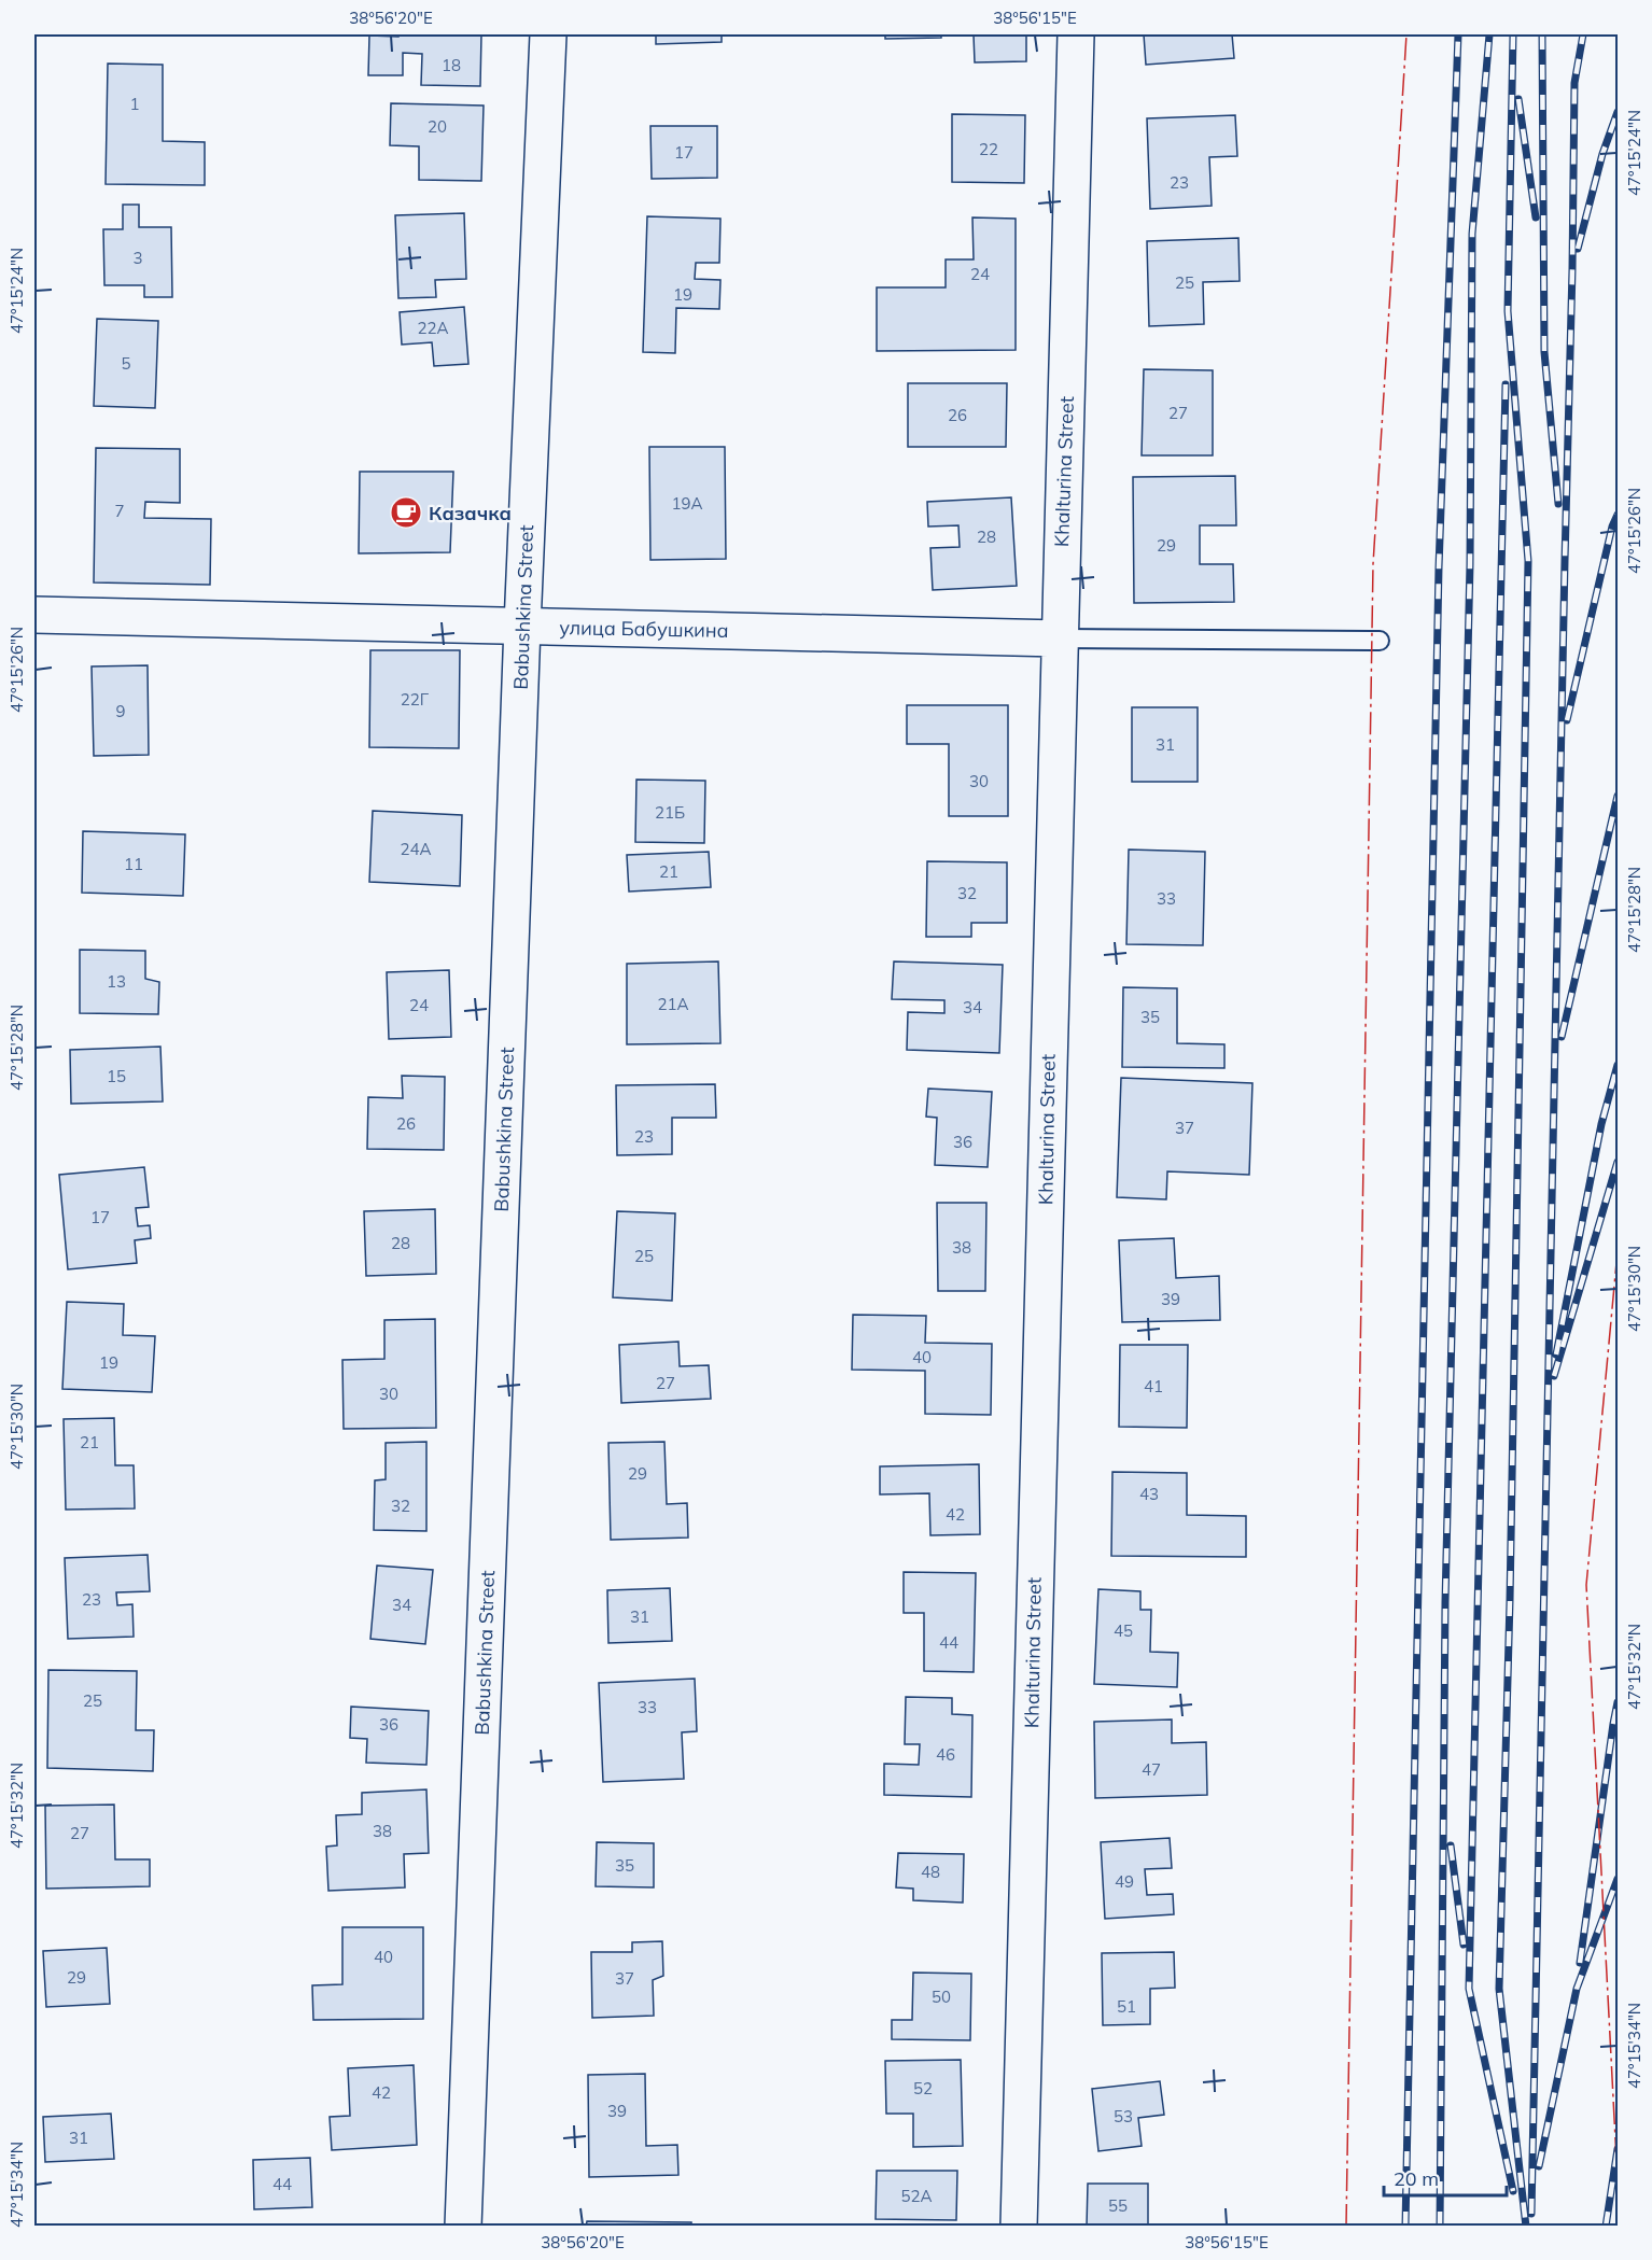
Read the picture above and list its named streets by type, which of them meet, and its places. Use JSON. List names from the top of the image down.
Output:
{
  "streets": {
    "street": ["Khalturina Street", "Babushkina Street", "улица Бабушкина"]
  },
  "crossings": [
    ["Khalturina Street", "улица Бабушкина"],
    ["Babushkina Street", "улица Бабушкина"]
  ],
  "places": {
    "cafe": ["Казачка"]
  },
  "house_numbers": [
    "18",
    "1",
    "20",
    "22",
    "17",
    "23",
    "3",
    "24",
    "25",
    "19",
    "22А",
    "5",
    "27",
    "26",
    "19А",
    "7",
    "28",
    "29",
    "22Г",
    "9",
    "31",
    "30",
    "21Б",
    "24А",
    "11",
    "21",
    "32",
    "33",
    "13",
    "21А",
    "24",
    "34",
    "35",
    "15",
    "26",
    "37",
    "23",
    "36",
    "17",
    "28",
    "38",
    "25",
    "39",
    "40",
    "19",
    "27",
    "41",
    "30",
    "21",
    "29",
    "43",
    "32",
    "42",
    "23",
    "34",
    "31",
    "45",
    "44",
    "25",
    "33",
    "36",
    "46",
    "47",
    "38",
    "27",
    "35",
    "48",
    "49",
    "40",
    "29",
    "37",
    "50",
    "51",
    "52",
    "42",
    "39",
    "53",
    "31",
    "44",
    "52А",
    "55"
  ],
  "scale_bar": "20 m",
  "coordinates": [
    "38°56'20\"E",
    "38°56'15\"E",
    "47°15'24\"N",
    "47°15'26\"N",
    "47°15'28\"N",
    "47°15'30\"N",
    "47°15'32\"N",
    "47°15'34\"N"
  ]
}
